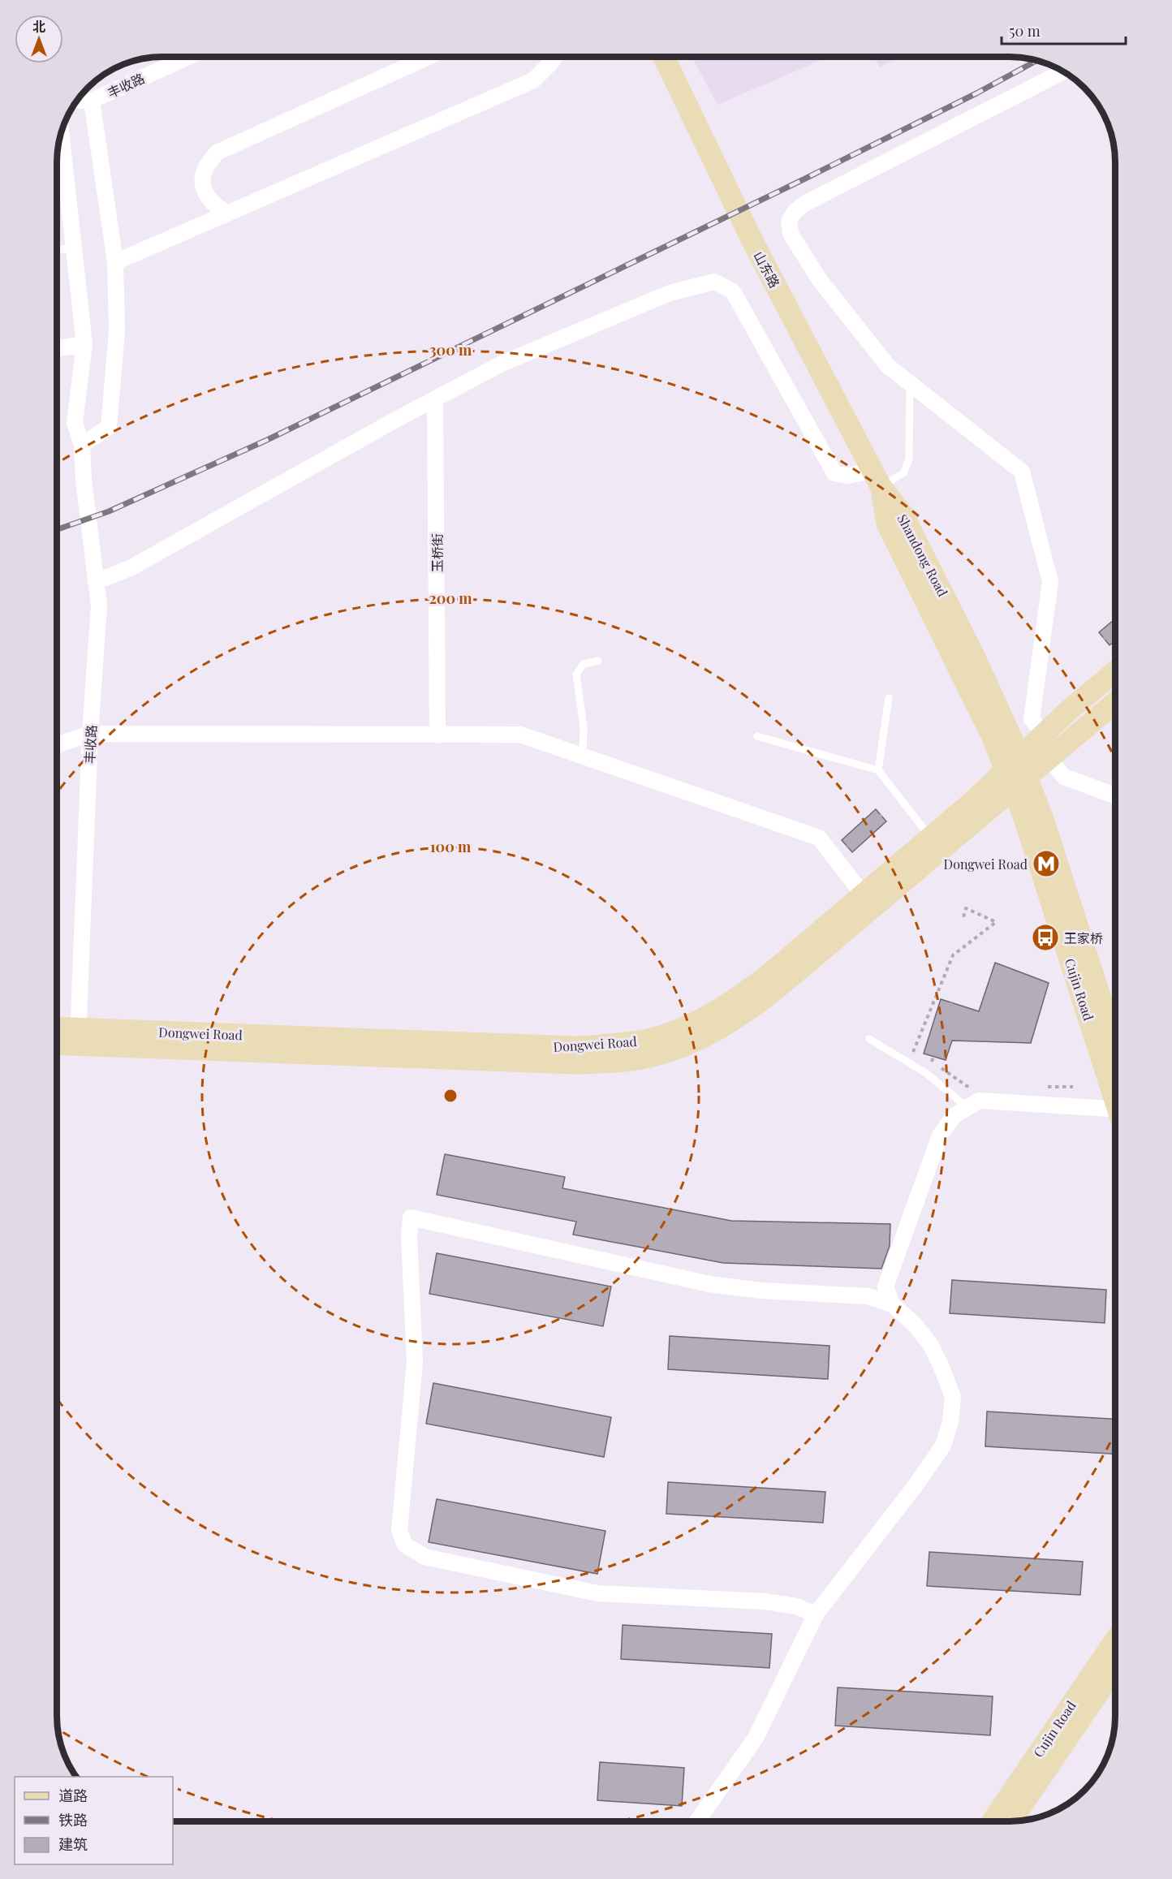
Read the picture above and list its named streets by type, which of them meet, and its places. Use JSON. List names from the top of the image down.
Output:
{
  "streets": {
    "main road": [
      "山东路",
      "Shandong Road",
      "Cujin Road",
      "Dongwei Road"
    ],
    "street": ["丰收路", "玉桥街"]
  },
  "crossings": [
    ["丰收路", "Dongwei Road"],
    ["山东路", "Shandong Road"],
    ["Shandong Road", "Cujin Road"],
    ["Shandong Road", "Dongwei Road"],
    ["Cujin Road", "Dongwei Road"]
  ],
  "places": {
    "metro station": ["Dongwei Road"],
    "bus stop": ["王家桥"]
  },
  "legend": ["道路", "铁路", "建筑"],
  "scale_bar": "50 m",
  "north": "top",
  "rings": ["300 m", "200 m", "100 m"]
}
